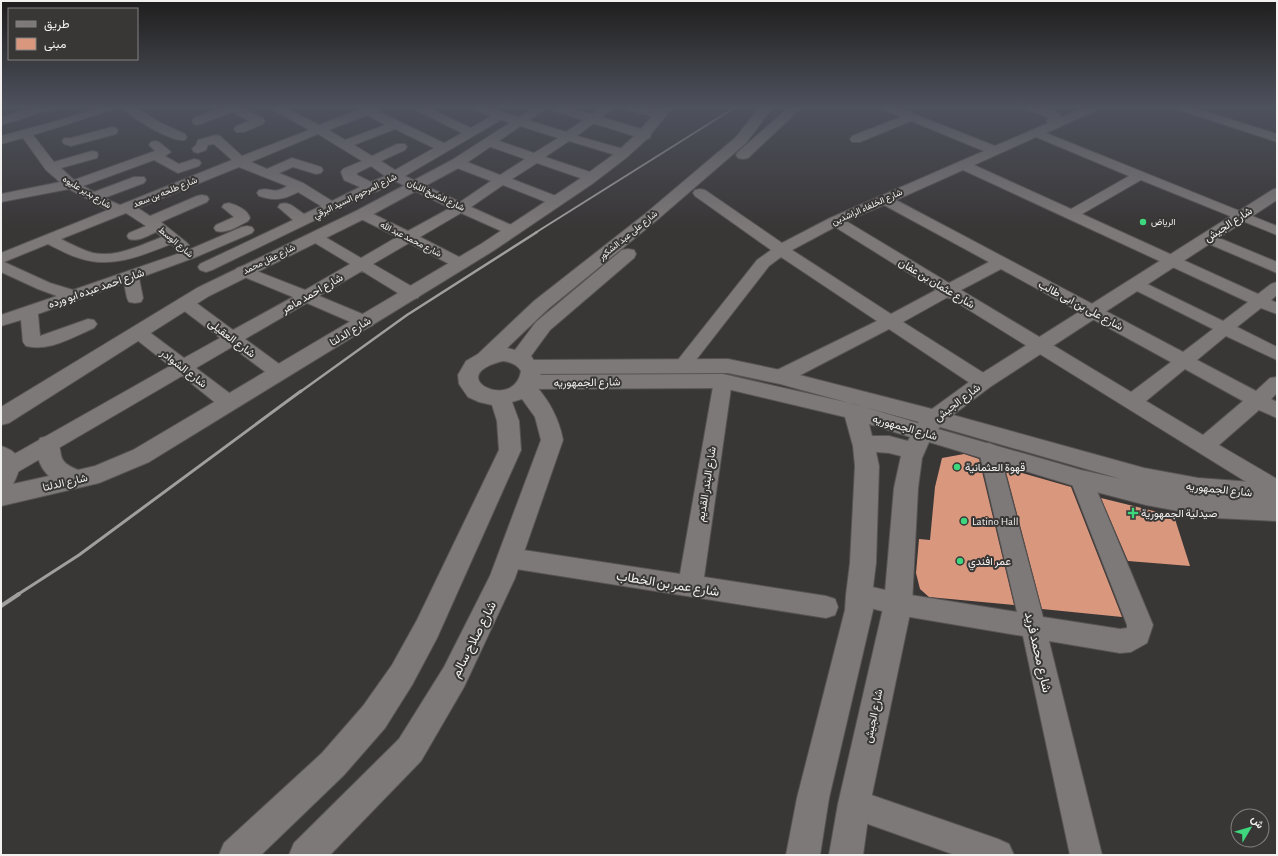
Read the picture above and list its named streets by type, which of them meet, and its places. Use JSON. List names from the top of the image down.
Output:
{
  "streets": {
    "street": [
      "شارع بدير عليوه",
      "شارع طلحه بن سعد",
      "شارع الشيخ اللبان",
      "شارع المرحوم السيد البرقي",
      "شارع الخلفاء الراشدين",
      "شارع الجيش",
      "شارع على عبد الشكور",
      "شارع محمد عبد الله",
      "شارع الوسط",
      "شارع عقل محمد",
      "شارع عثمان بن عفان",
      "شارع احمد عبده ابو ورده",
      "شارع احمد ماهر",
      "شارع على بن ابى طالب",
      "شارع الدلتا",
      "شارع العقيلى",
      "شارع الشوادر",
      "شارع الجمهوريه",
      "شارع البندر القديم",
      "شارع عمر بن الخطاب",
      "شارع صلاح سالم",
      "شارع محمد فريد"
    ]
  },
  "crossings": [
    ["شارع بدير عليوه", "شارع طلحه بن سعد"],
    ["شارع بدير عليوه", "شارع الوسط"],
    ["شارع طلحه بن سعد", "شارع الوسط"],
    ["شارع الشيخ اللبان", "شارع المرحوم السيد البرقي"],
    ["شارع الشيخ اللبان", "شارع عقل محمد"],
    ["شارع الشيخ اللبان", "شارع احمد ماهر"],
    ["شارع الشيخ اللبان", "شارع الدلتا"],
    ["شارع المرحوم السيد البرقي", "شارع الوسط"],
    ["شارع الخلفاء الراشدين", "شارع عثمان بن عفان"],
    ["شارع الخلفاء الراشدين", "شارع على بن ابى طالب"],
    ["شارع الخلفاء الراشدين", "شارع الجمهوريه"],
    ["شارع الجيش", "شارع عثمان بن عفان"],
    ["شارع الجيش", "شارع على بن ابى طالب"],
    ["شارع الجيش", "شارع الجمهوريه"],
    ["شارع على عبد الشكور", "شارع الجمهوريه"],
    ["شارع على عبد الشكور", "شارع صلاح سالم"],
    ["شارع محمد عبد الله", "شارع عقل محمد"],
    ["شارع محمد عبد الله", "شارع احمد ماهر"],
    ["شارع محمد عبد الله", "شارع الدلتا"],
    ["شارع الوسط", "شارع عقل محمد"],
    ["شارع الوسط", "شارع احمد عبده ابو ورده"],
    ["شارع عقل محمد", "شارع العقيلى"],
    ["شارع عقل محمد", "شارع الشوادر"],
    ["شارع احمد ماهر", "شارع العقيلى"],
    ["شارع احمد ماهر", "شارع الشوادر"],
    ["شارع الدلتا", "شارع العقيلى"],
    ["شارع الدلتا", "شارع الشوادر"],
    ["شارع الجمهوريه", "شارع البندر القديم"],
    ["شارع الجمهوريه", "شارع صلاح سالم"],
    ["شارع الجمهوريه", "شارع محمد فريد"],
    ["شارع البندر القديم", "شارع عمر بن الخطاب"],
    ["شارع عمر بن الخطاب", "شارع صلاح سالم"]
  ],
  "places": {
    "other": [
      "الرياض",
      "قهوة العثمانية",
      "Latino Hall",
      "عمر افندي"
    ],
    "health": ["صيدلية الجمهورية"]
  },
  "legend": ["طريق", "مبنى"],
  "north": "top right"
}
